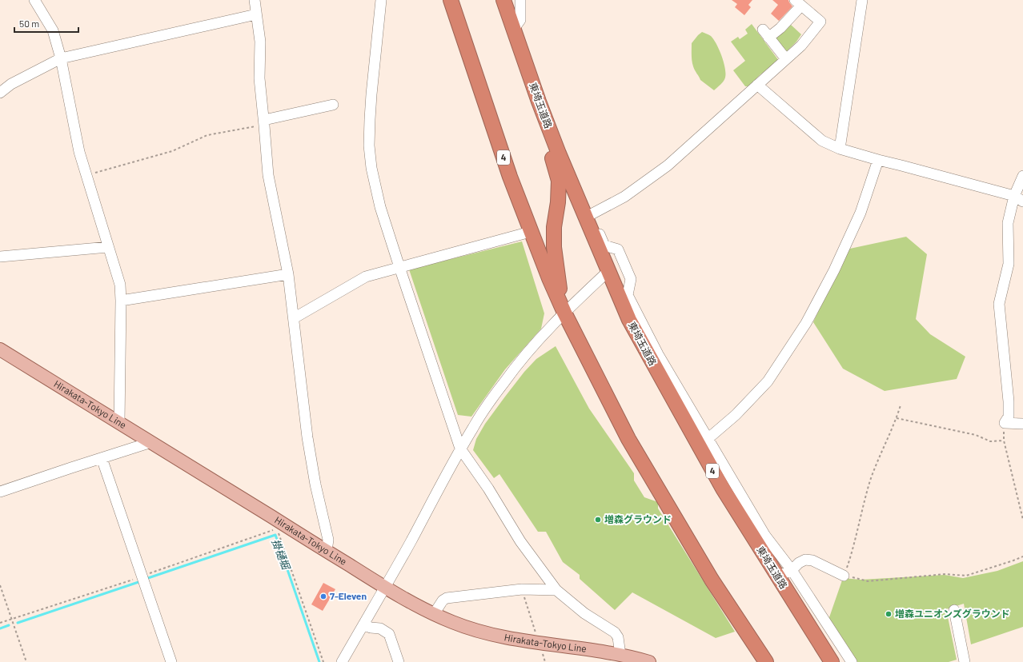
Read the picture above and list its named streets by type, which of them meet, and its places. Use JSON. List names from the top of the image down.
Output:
{
  "streets": {
    "highway": ["東埼玉道路", "4"],
    "main road": ["Hirakata-Tokyo Line"]
  },
  "water": ["掛樋堀"],
  "places": ["増森グラウンド", "7-Eleven", "増森ユニオンズグラウンド"],
  "scale_bar": "50 m"
}
